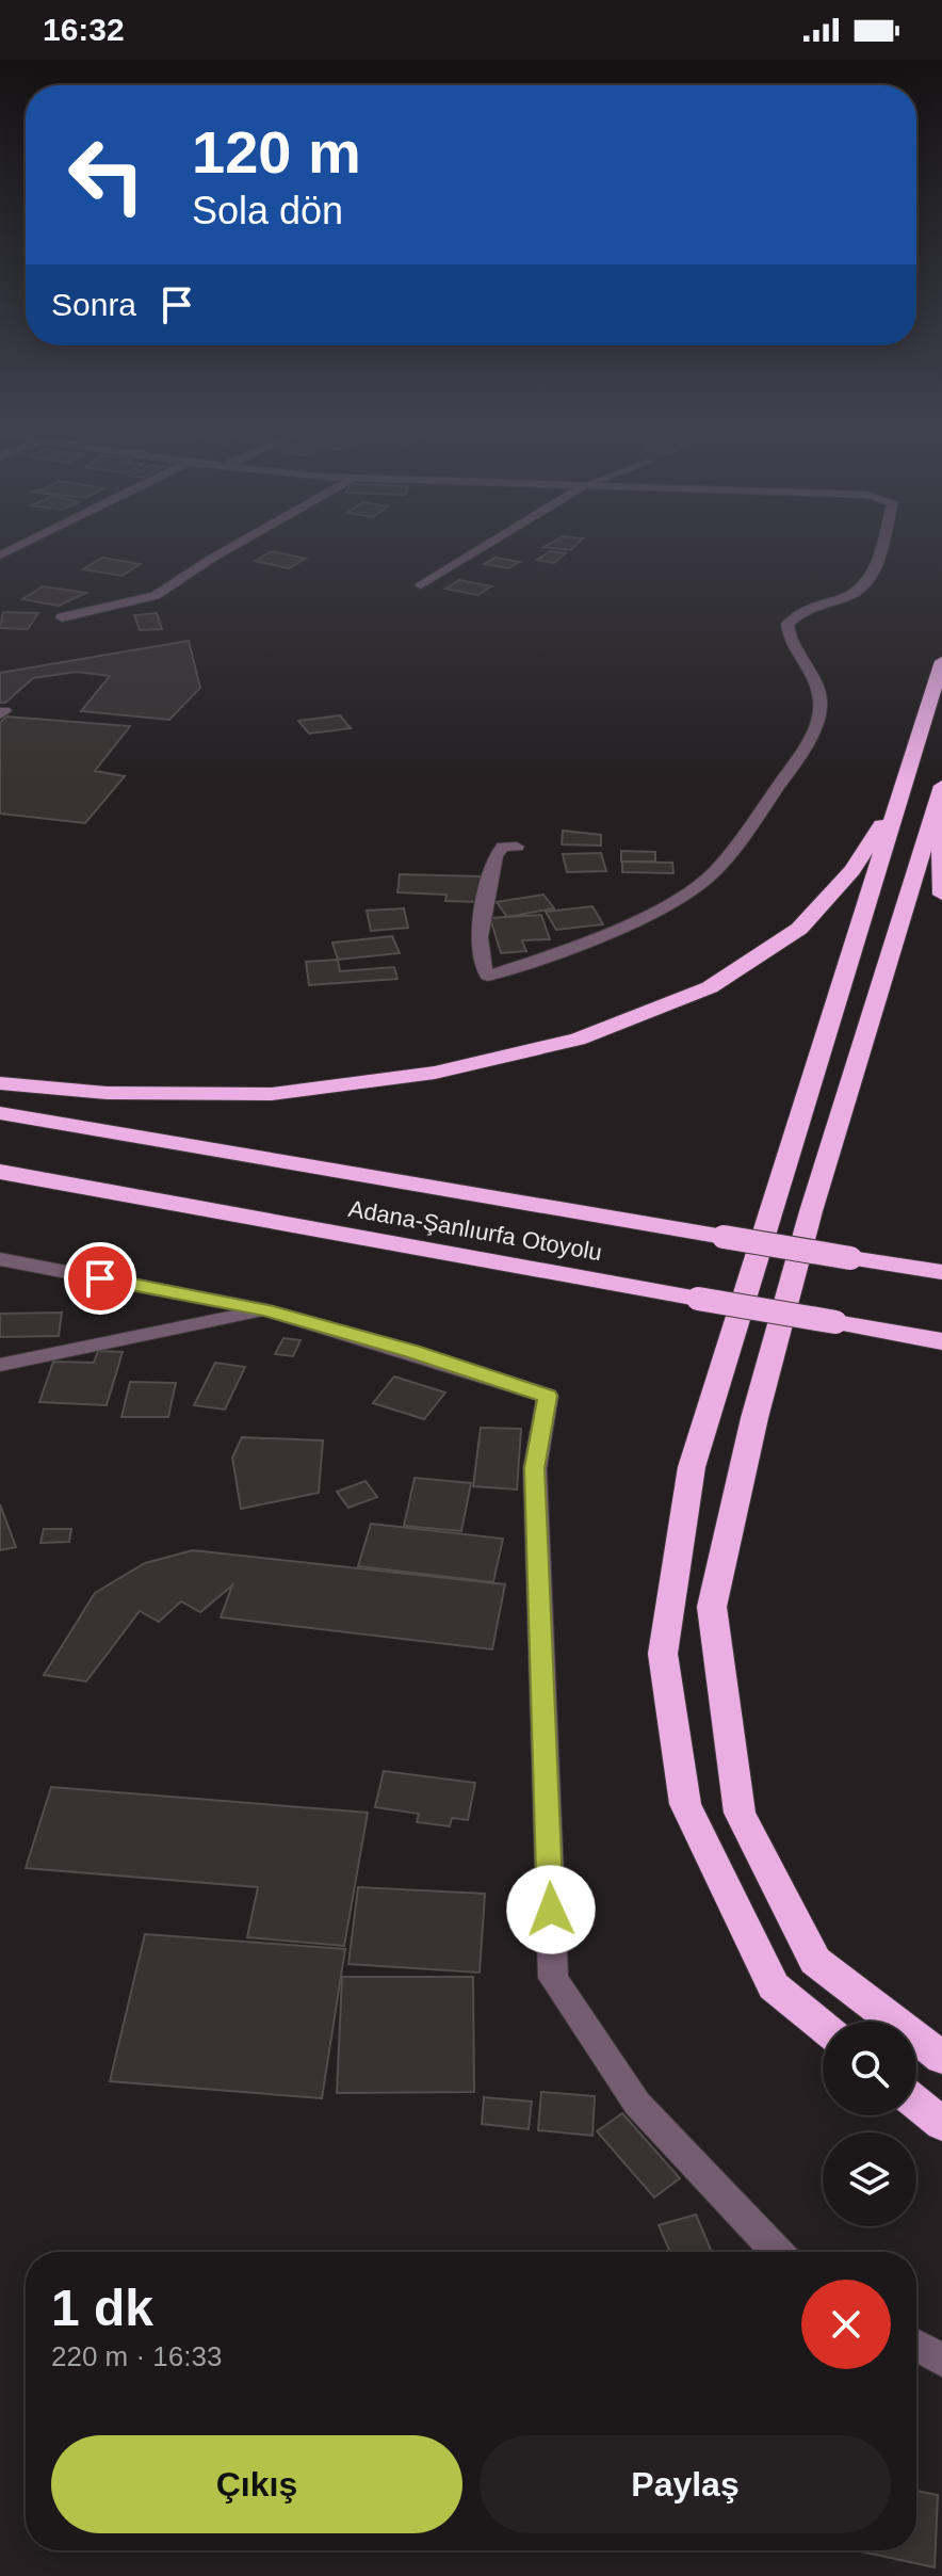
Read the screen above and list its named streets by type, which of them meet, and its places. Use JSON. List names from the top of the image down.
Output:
{
  "streets": {
    "highway": ["Adana-Şanlıurfa Otoyolu"]
  },
  "page": {
    "status": "16:32",
    "turn": ["120 m", "Sola dön"],
    "then": "Sonra",
    "heading": ["1 dk", "220 m · 16:33"],
    "buttons": ["Çıkış", "Paylaş"]
  }
}
